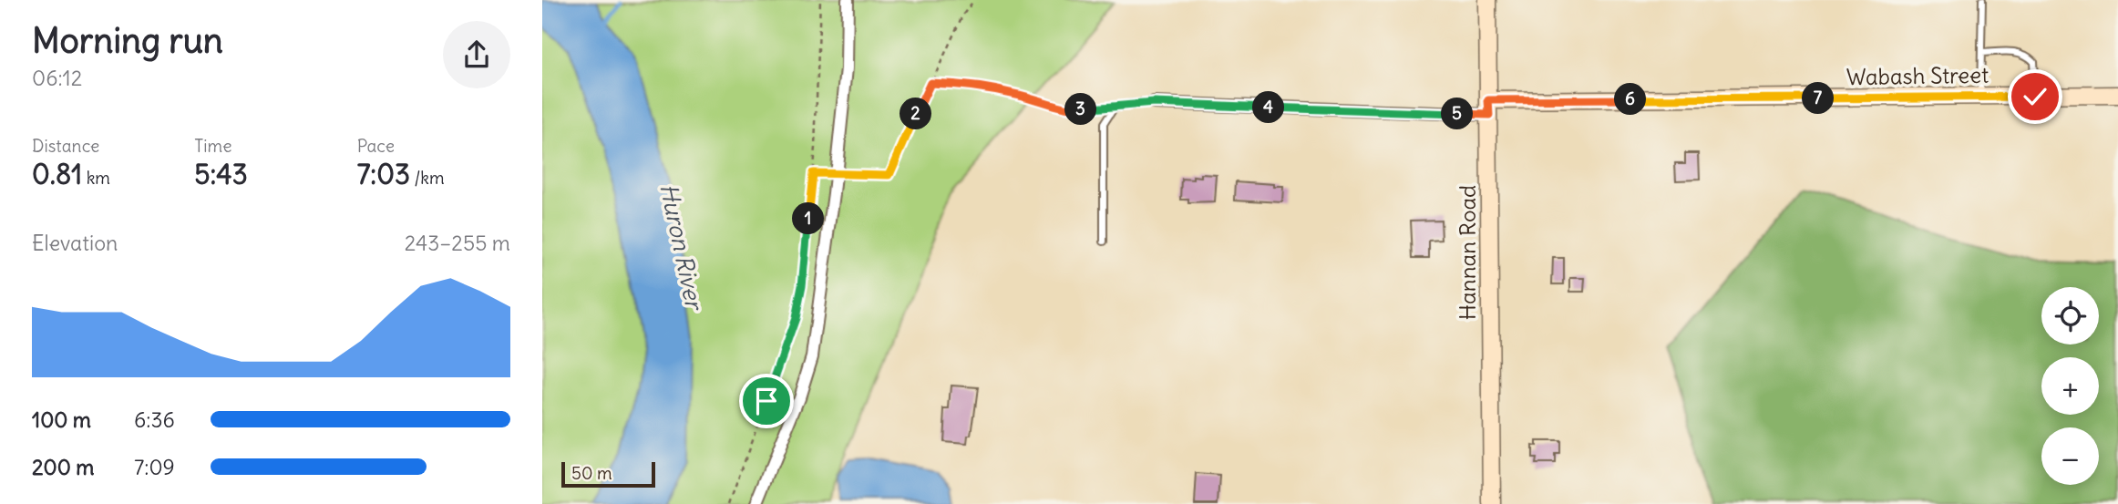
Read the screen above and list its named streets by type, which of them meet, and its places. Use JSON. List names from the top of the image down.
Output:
{
  "streets": {
    "street": ["Wabash Street", "Hannan Road"]
  },
  "crossings": [
    ["Wabash Street", "Hannan Road"]
  ],
  "water": ["Huron River"],
  "scale_bar": "50 m",
  "page": {
    "heading": ["Morning run", "06:12"],
    "pins": [
      "7",
      "6",
      "4",
      "3",
      "2",
      "5",
      "1"
    ],
    "stats": [
      ["Distance", "0.81 km"],
      ["Time", "5:43"],
      ["Pace", "7:03 /km"]
    ],
    "chart": ["Elevation", "243–255 m"],
    "map_buttons": ["+", "−"],
    "list": [
      {
        "name": "100 m",
        "note": "6:36"
      },
      {
        "name": "200 m",
        "note": "7:09"
      }
    ],
    "scale": "50 m"
  }
}
